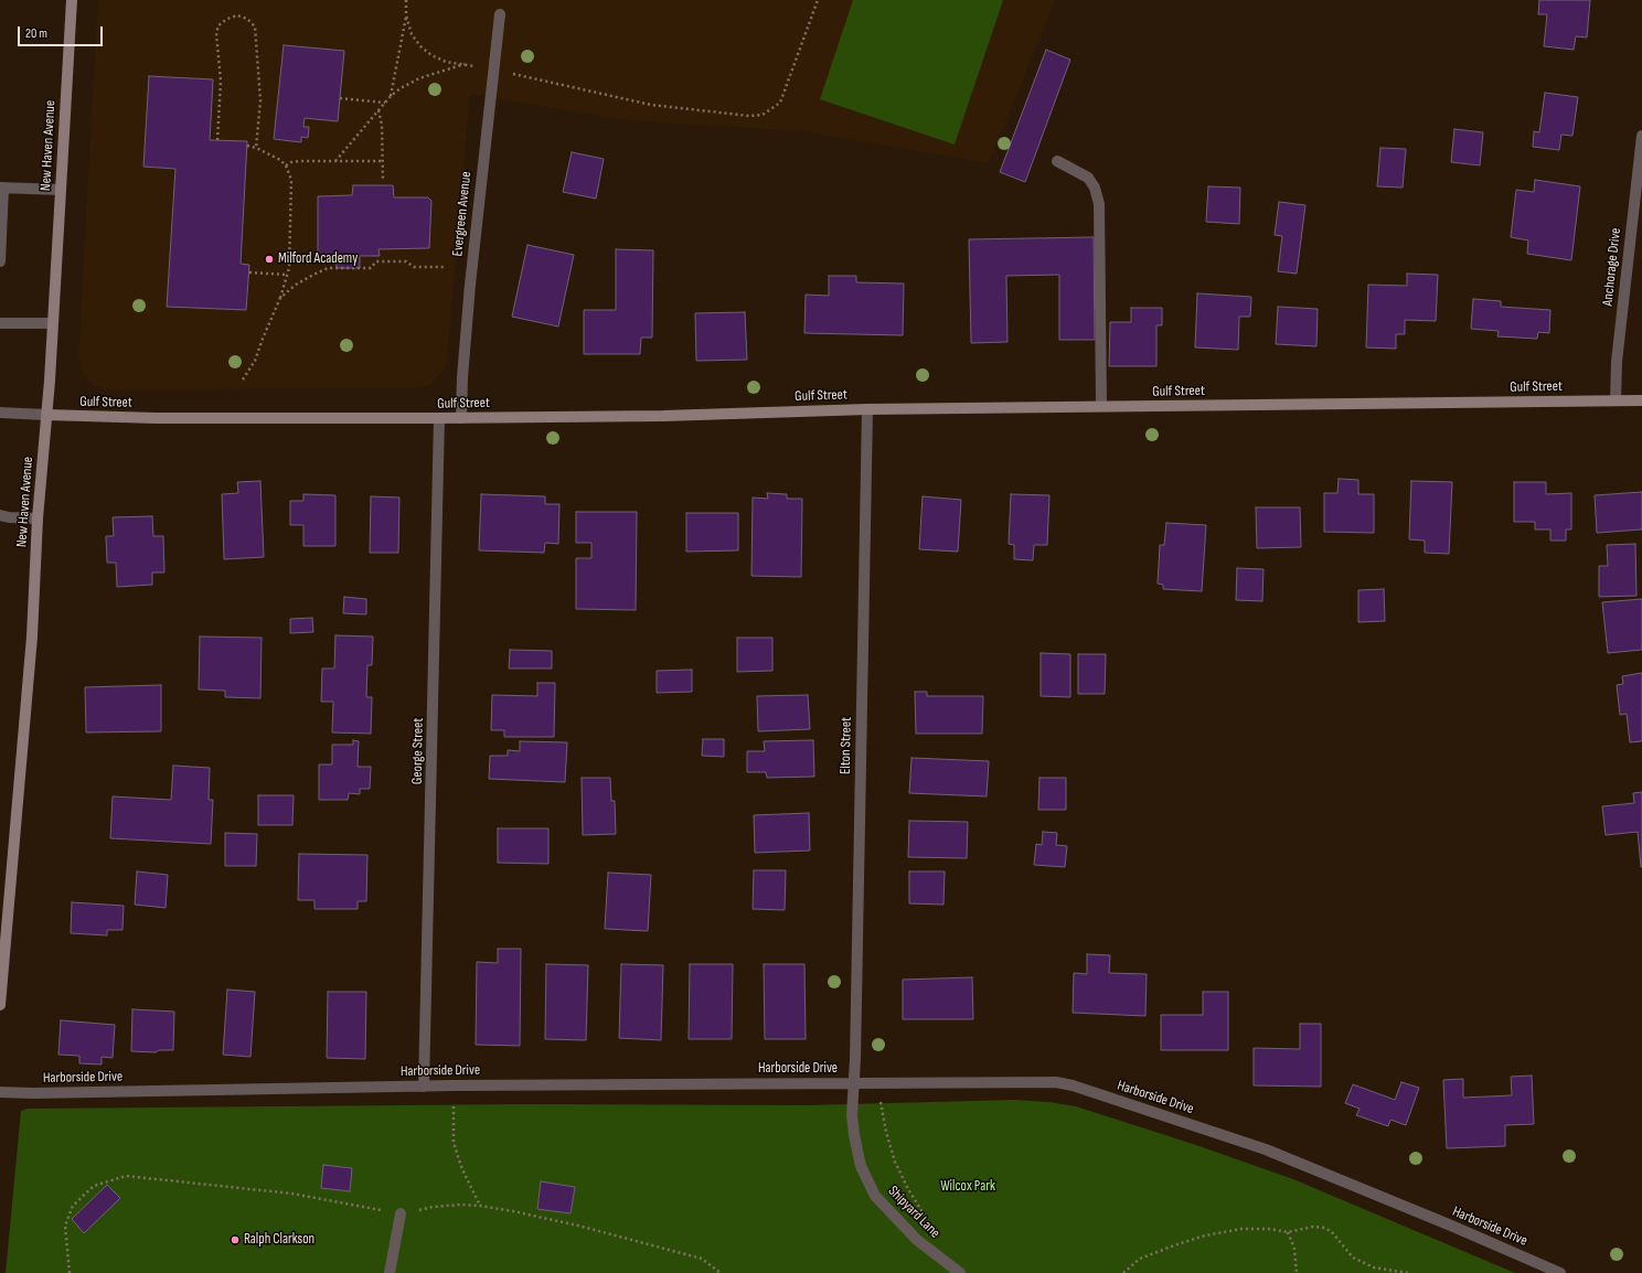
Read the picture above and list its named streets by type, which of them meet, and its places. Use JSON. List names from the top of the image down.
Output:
{
  "streets": {
    "main road": ["New Haven Avenue", "Gulf Street"],
    "street": [
      "Evergreen Avenue",
      "Anchorage Drive",
      "Elton Street",
      "George Street",
      "Harborside Drive",
      "Shipyard Lane"
    ]
  },
  "crossings": [
    ["New Haven Avenue", "Gulf Street"],
    ["Evergreen Avenue", "Gulf Street"],
    ["Anchorage Drive", "Gulf Street"],
    ["Gulf Street", "Elton Street"],
    ["Gulf Street", "George Street"],
    ["Elton Street", "Harborside Drive"],
    ["Elton Street", "Shipyard Lane"],
    ["George Street", "Harborside Drive"],
    ["Harborside Drive", "Shipyard Lane"]
  ],
  "parks": ["Wilcox Park"],
  "places": ["Milford Academy", "Ralph Clarkson"],
  "scale_bar": "20 m"
}
